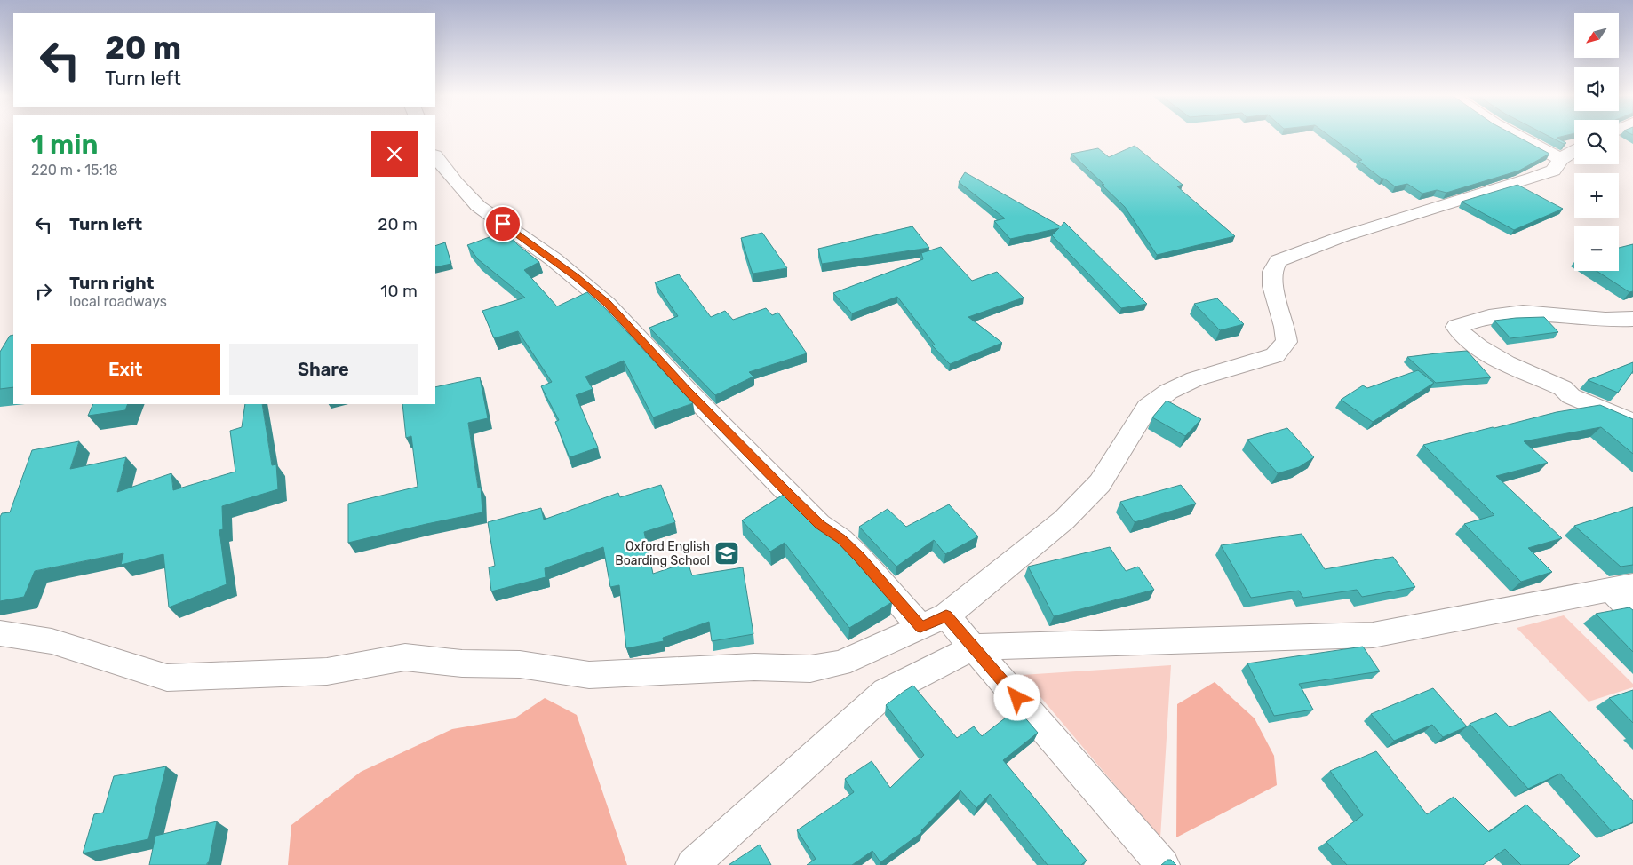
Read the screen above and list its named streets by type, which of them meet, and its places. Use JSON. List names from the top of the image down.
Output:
{
  "places": {
    "school or university": ["Oxford English Boarding School"]
  },
  "north": "bottom left",
  "page": {
    "map_buttons": ["+", "−"],
    "turn": ["20 m", "Turn left"],
    "heading": ["1 min", "220 m · 15:18"],
    "list": [
      {
        "name": "Turn left",
        "value": "20 m"
      },
      {
        "name": "Turn right",
        "note": "local roadways",
        "value": "10 m"
      }
    ],
    "buttons": ["Exit", "Share"]
  }
}
